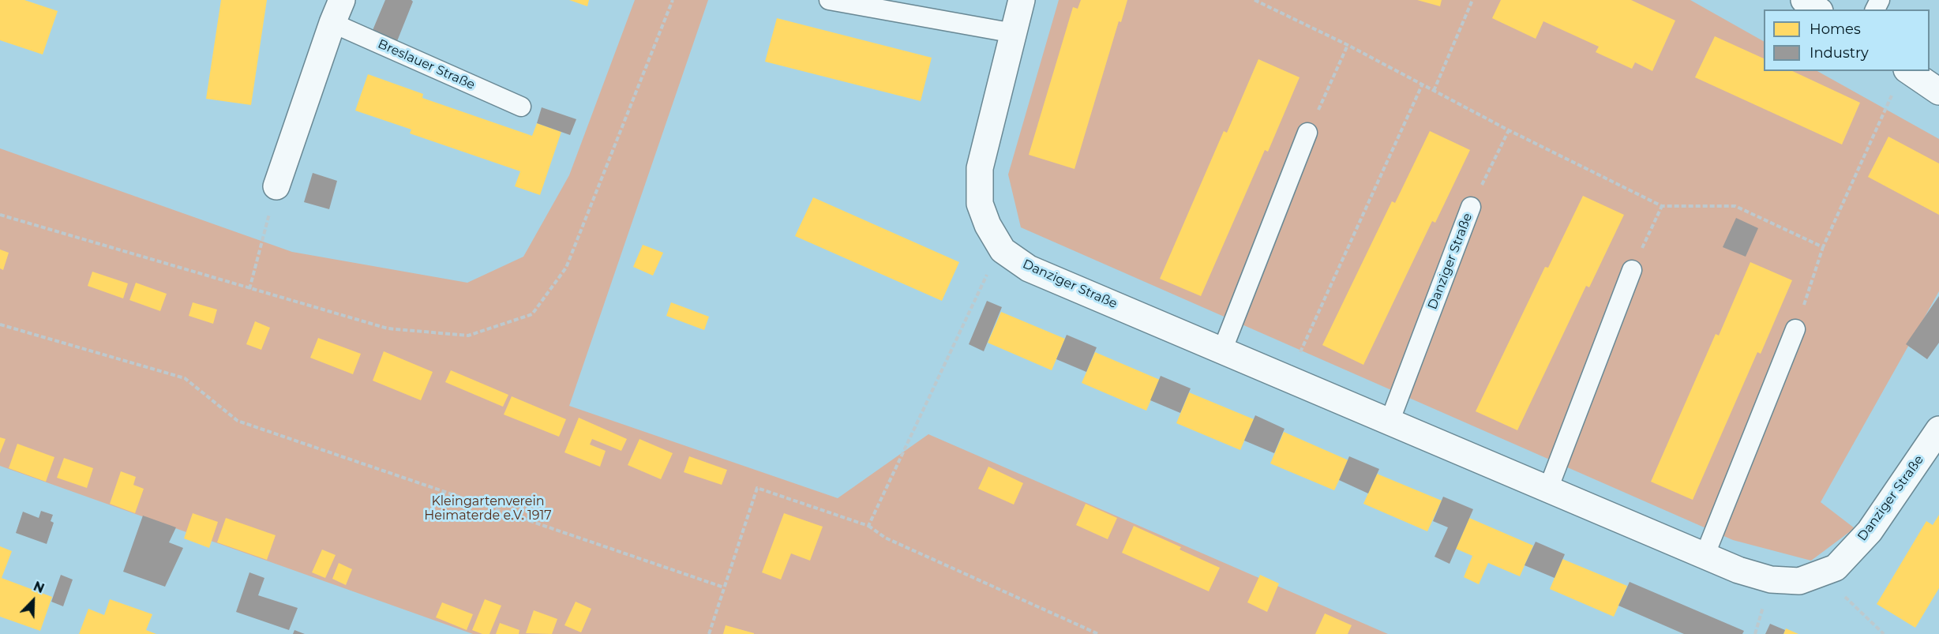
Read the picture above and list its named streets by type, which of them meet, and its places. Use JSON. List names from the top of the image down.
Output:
{
  "streets": {
    "street": ["Breslauer Straße", "Danziger Straße"]
  },
  "parks": ["Kleingartenverein Heimaterde e.V. 1917"],
  "legend": ["Homes", "Industry"],
  "north": "top right"
}
